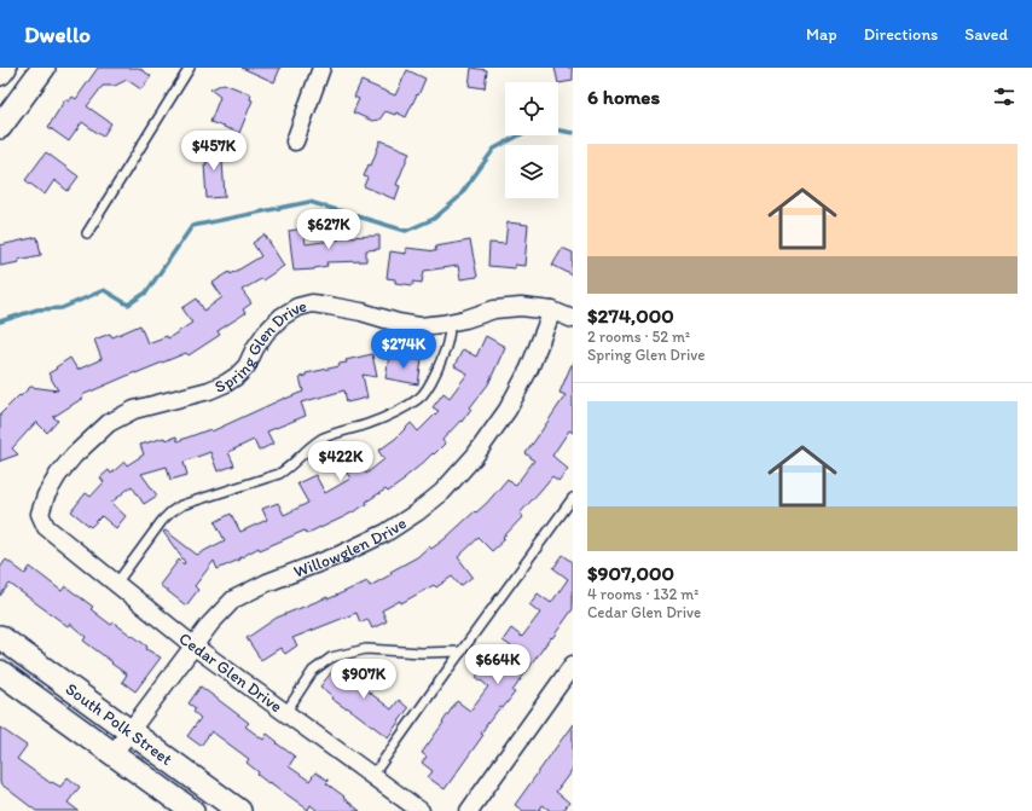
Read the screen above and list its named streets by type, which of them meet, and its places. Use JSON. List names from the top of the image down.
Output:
{
  "streets": {
    "main road": ["South Polk Street"],
    "street": ["Spring Glen Drive", "Willowglen Drive", "Cedar Glen Drive"]
  },
  "crossings": [
    ["Spring Glen Drive", "Willowglen Drive"],
    ["Spring Glen Drive", "Cedar Glen Drive"],
    ["Willowglen Drive", "Cedar Glen Drive"],
    ["Willowglen Drive", "South Polk Street"]
  ],
  "page": {
    "header": "Dwello",
    "nav": ["Map", "Directions", "Saved"],
    "heading": "6 homes",
    "list": [
      {
        "name": "$274,000",
        "note": "2 rooms · 52 m² · Spring Glen Drive"
      },
      {
        "name": "$907,000",
        "note": "4 rooms · 132 m² · Cedar Glen Drive"
      }
    ],
    "price": [
      "$457K",
      "$627K",
      "$274K",
      "$422K",
      "$664K",
      "$907K"
    ]
  }
}
